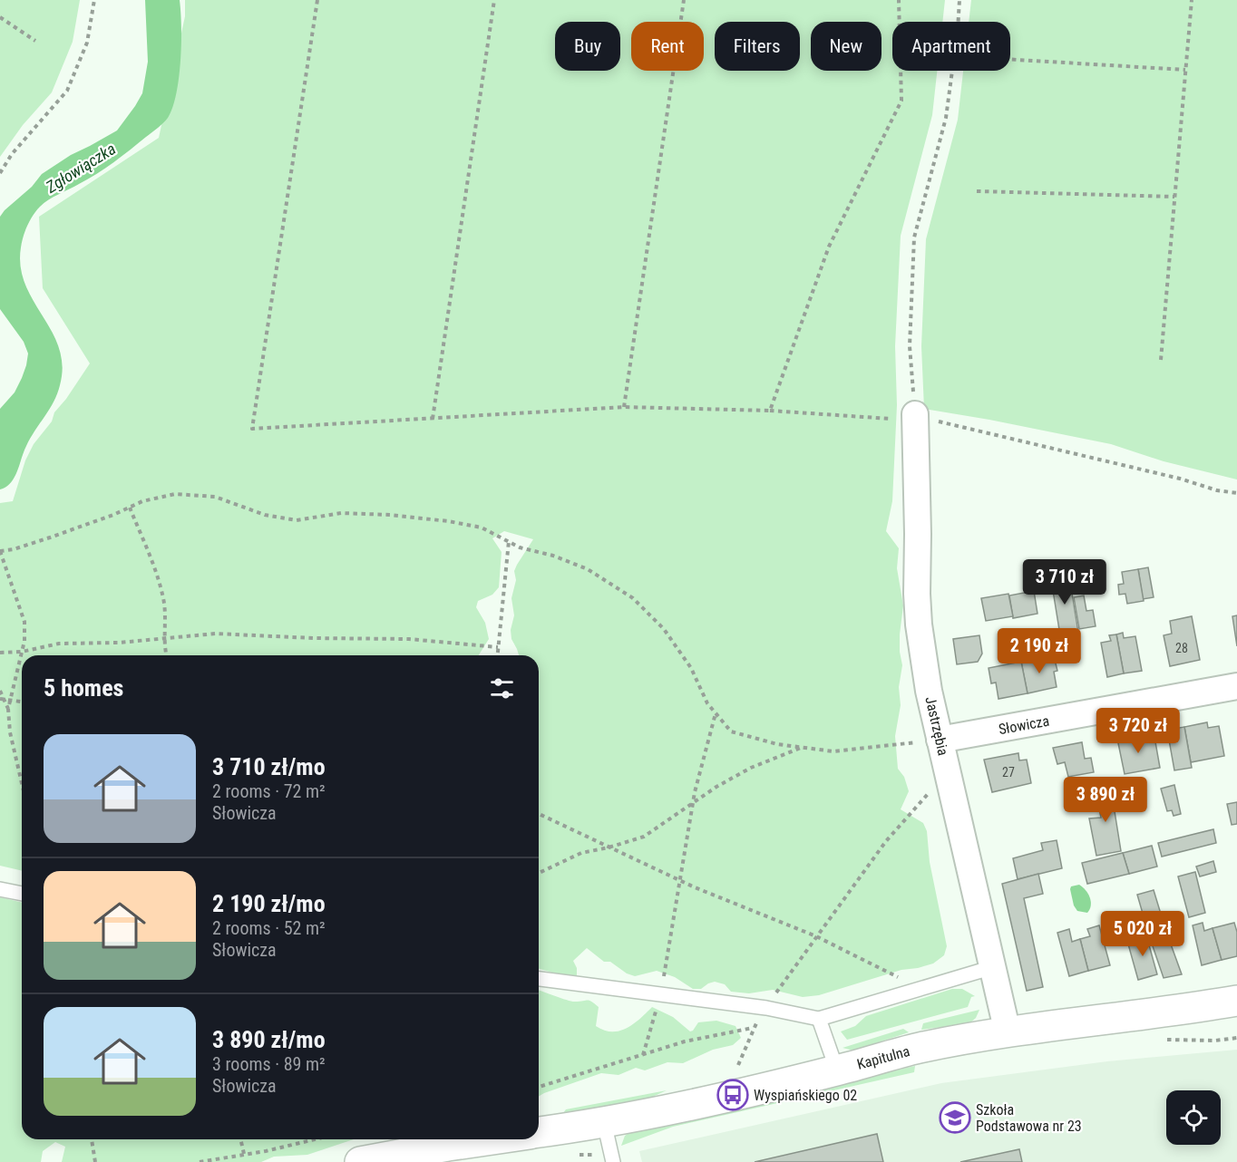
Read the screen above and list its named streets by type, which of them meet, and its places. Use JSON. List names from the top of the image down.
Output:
{
  "streets": {
    "street": ["Słowicza", "Jastrzębia", "Kapitulna"]
  },
  "crossings": [
    ["Słowicza", "Jastrzębia"],
    ["Jastrzębia", "Kapitulna"]
  ],
  "water": ["Zgłowiączka"],
  "places": {
    "bus stop": ["Wyspiańskiego 02"],
    "school or university": ["Szkoła Podstawowa nr 23"]
  },
  "house_numbers": ["28", "27"],
  "page": {
    "chip": [
      "Buy",
      "Rent",
      "Filters",
      "New",
      "Apartment"
    ],
    "price": [
      "3 710 zł",
      "2 190 zł",
      "3 720 zł",
      "3 890 zł",
      "5 020 zł"
    ],
    "heading": "5 homes",
    "list": [
      {
        "name": "3 710 zł/mo",
        "note": "2 rooms · 72 m² · Słowicza"
      },
      {
        "name": "2 190 zł/mo",
        "note": "2 rooms · 52 m² · Słowicza"
      },
      {
        "name": "3 890 zł/mo",
        "note": "3 rooms · 89 m² · Słowicza"
      }
    ]
  }
}
